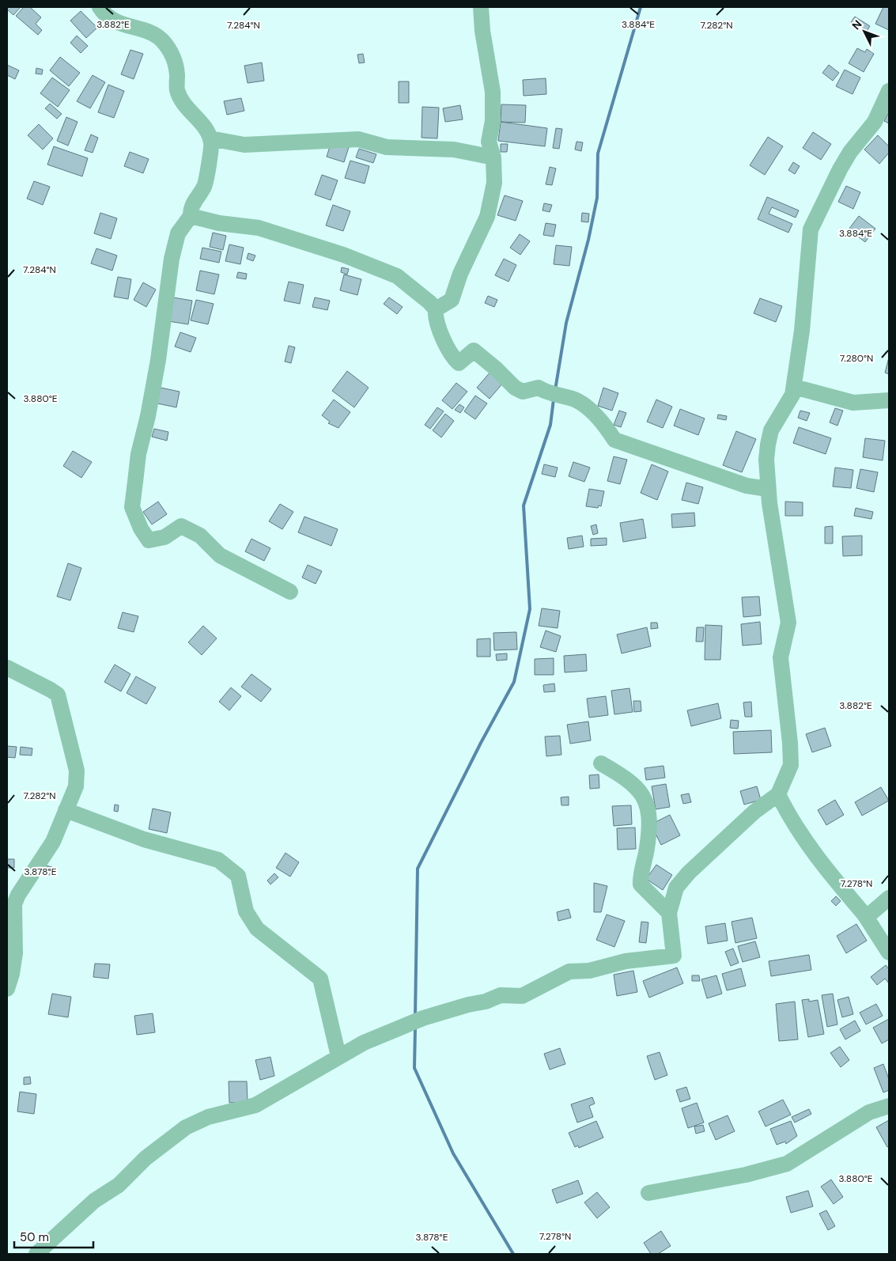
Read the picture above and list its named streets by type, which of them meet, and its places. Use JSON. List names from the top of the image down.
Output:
{
  "scale_bar": "50 m",
  "north": "top left",
  "coordinates": [
    "3.882°E",
    "3.884°E",
    "7.284°N",
    "7.282°N",
    "7.280°N",
    "3.880°E",
    "3.878°E",
    "7.278°N"
  ]
}
